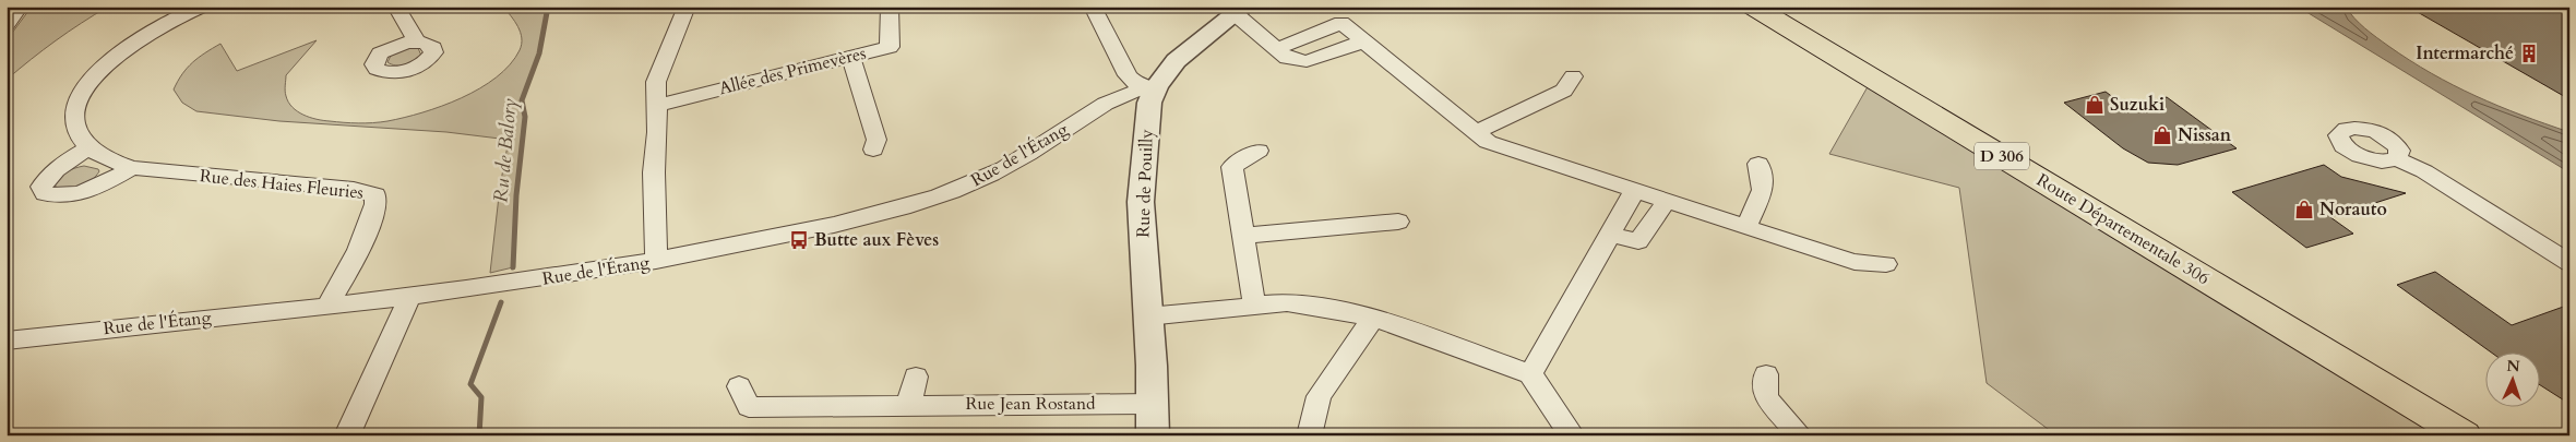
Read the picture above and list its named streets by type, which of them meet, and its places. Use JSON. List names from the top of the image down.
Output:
{
  "streets": {
    "main road": ["D 306", "Route Départementale 306"],
    "street": [
      "Allée des Primevères",
      "Rue de l'Étang",
      "Rue de Pouilly",
      "Rue des Haies Fleuries",
      "Rue Jean Rostand"
    ]
  },
  "crossings": [
    ["Rue de l'Étang", "Rue de Pouilly"],
    ["Rue de l'Étang", "Rue des Haies Fleuries"],
    ["Rue de Pouilly", "Rue Jean Rostand"]
  ],
  "water": ["Ru de Balory"],
  "places": {
    "building": ["Intermarché"],
    "shop": ["Suzuki", "Nissan", "Norauto"],
    "bus stop": ["Butte aux Fèves"]
  },
  "north": "top"
}
